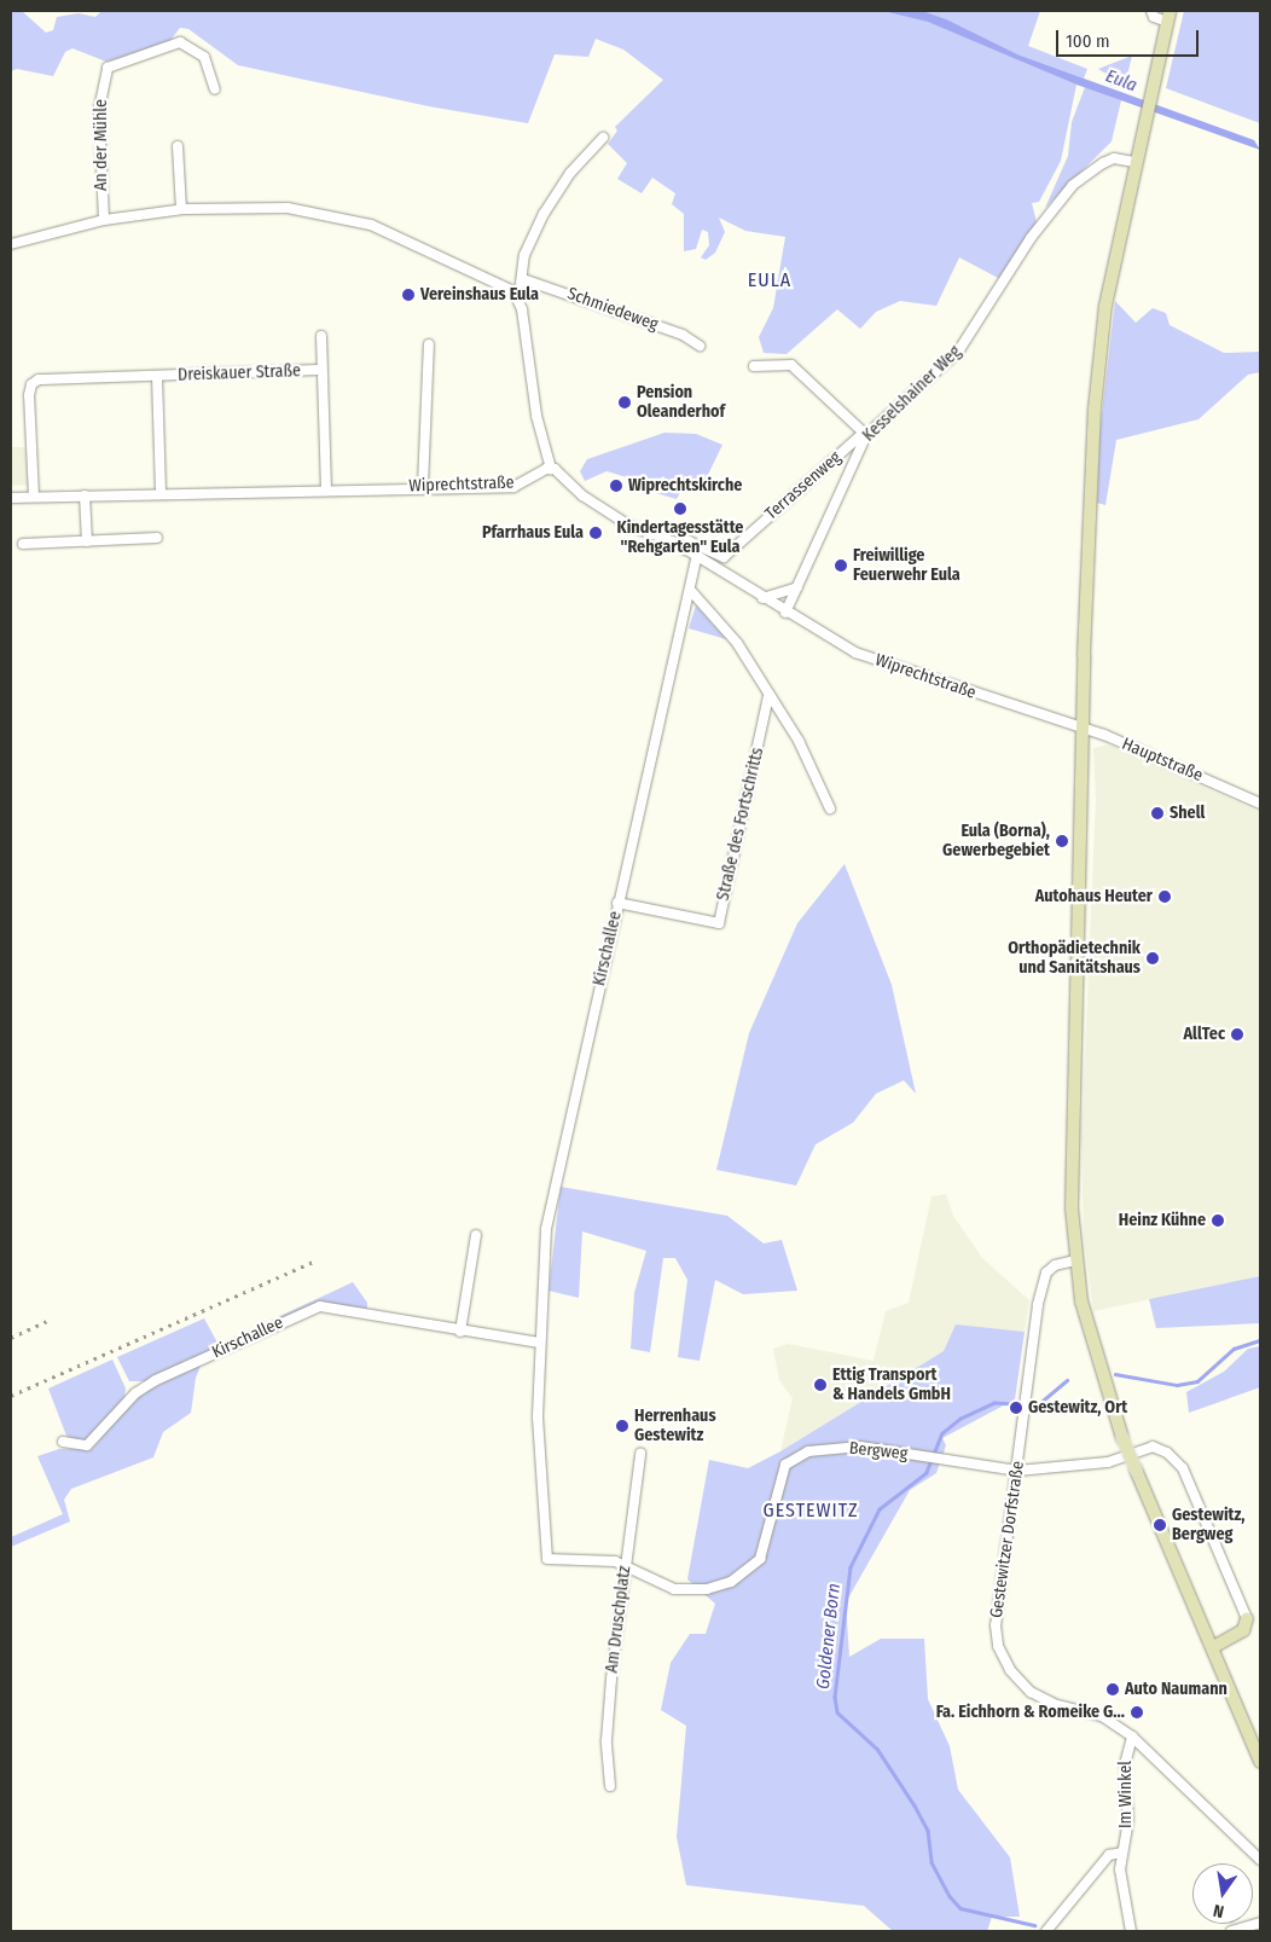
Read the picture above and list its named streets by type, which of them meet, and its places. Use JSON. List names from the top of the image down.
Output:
{
  "streets": {
    "street": [
      "An der Mühle",
      "Schmiedeweg",
      "Dreiskauer Straße",
      "Kesselshainer Weg",
      "Wiprechtstraße",
      "Terrassenweg",
      "Hauptstraße",
      "Straße des Fortschritts",
      "Kirschallee",
      "Bergweg",
      "Gestewitzer Dorfstraße",
      "Am Druschplatz",
      "Im Winkel"
    ]
  },
  "crossings": [
    ["Dreiskauer Straße", "Wiprechtstraße"],
    ["Kesselshainer Weg", "Wiprechtstraße"],
    ["Kesselshainer Weg", "Terrassenweg"],
    ["Wiprechtstraße", "Terrassenweg"],
    ["Wiprechtstraße", "Hauptstraße"],
    ["Wiprechtstraße", "Kirschallee"],
    ["Straße des Fortschritts", "Kirschallee"],
    ["Kirschallee", "Bergweg"],
    ["Bergweg", "Gestewitzer Dorfstraße"],
    ["Bergweg", "Am Druschplatz"],
    ["Gestewitzer Dorfstraße", "Im Winkel"]
  ],
  "districts": ["EULA", "GESTEWITZ"],
  "water": ["Eula", "Goldener Born"],
  "places": [
    "Vereinshaus Eula",
    "Pension Oleanderhof",
    "Wiprechtskirche",
    "Kindertagesstätte \"Rehgarten\" Eula",
    "Pfarrhaus Eula",
    "Freiwillige Feuerwehr Eula",
    "Shell",
    "Eula (Borna), Gewerbegebiet",
    "Autohaus Heuter",
    "Orthopädietechnik und Sanitätshaus",
    "AllTec",
    "Heinz Kühne",
    "Ettig Transport & Handels GmbH",
    "Gestewitz, Ort",
    "Herrenhaus Gestewitz",
    "Gestewitz, Bergweg",
    "Auto Naumann",
    "Fa. Eichhorn & Romeike G..."
  ],
  "scale_bar": "100 m",
  "north": "bottom"
}
